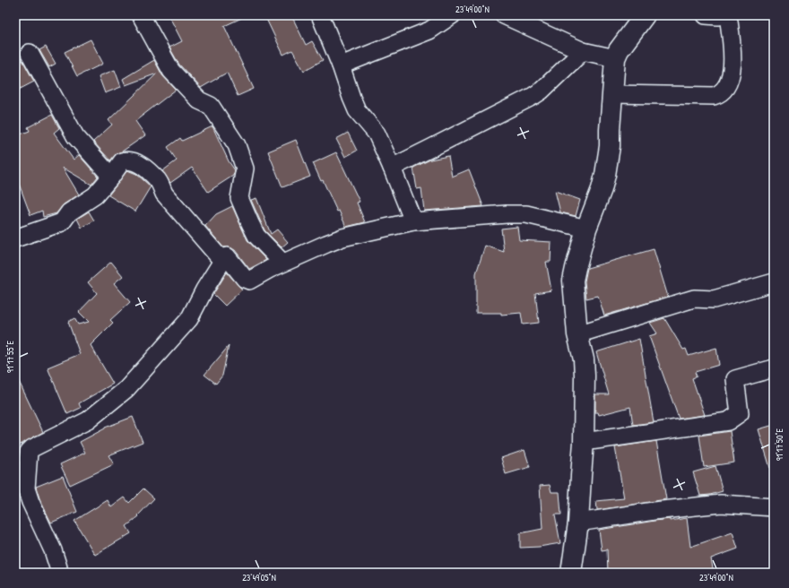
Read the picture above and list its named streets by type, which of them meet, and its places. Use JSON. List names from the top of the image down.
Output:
{
  "coordinates": [
    "23°49'00\"N",
    "91°17'55\"E",
    "91°17'50\"E",
    "23°49'05\"N"
  ]
}
